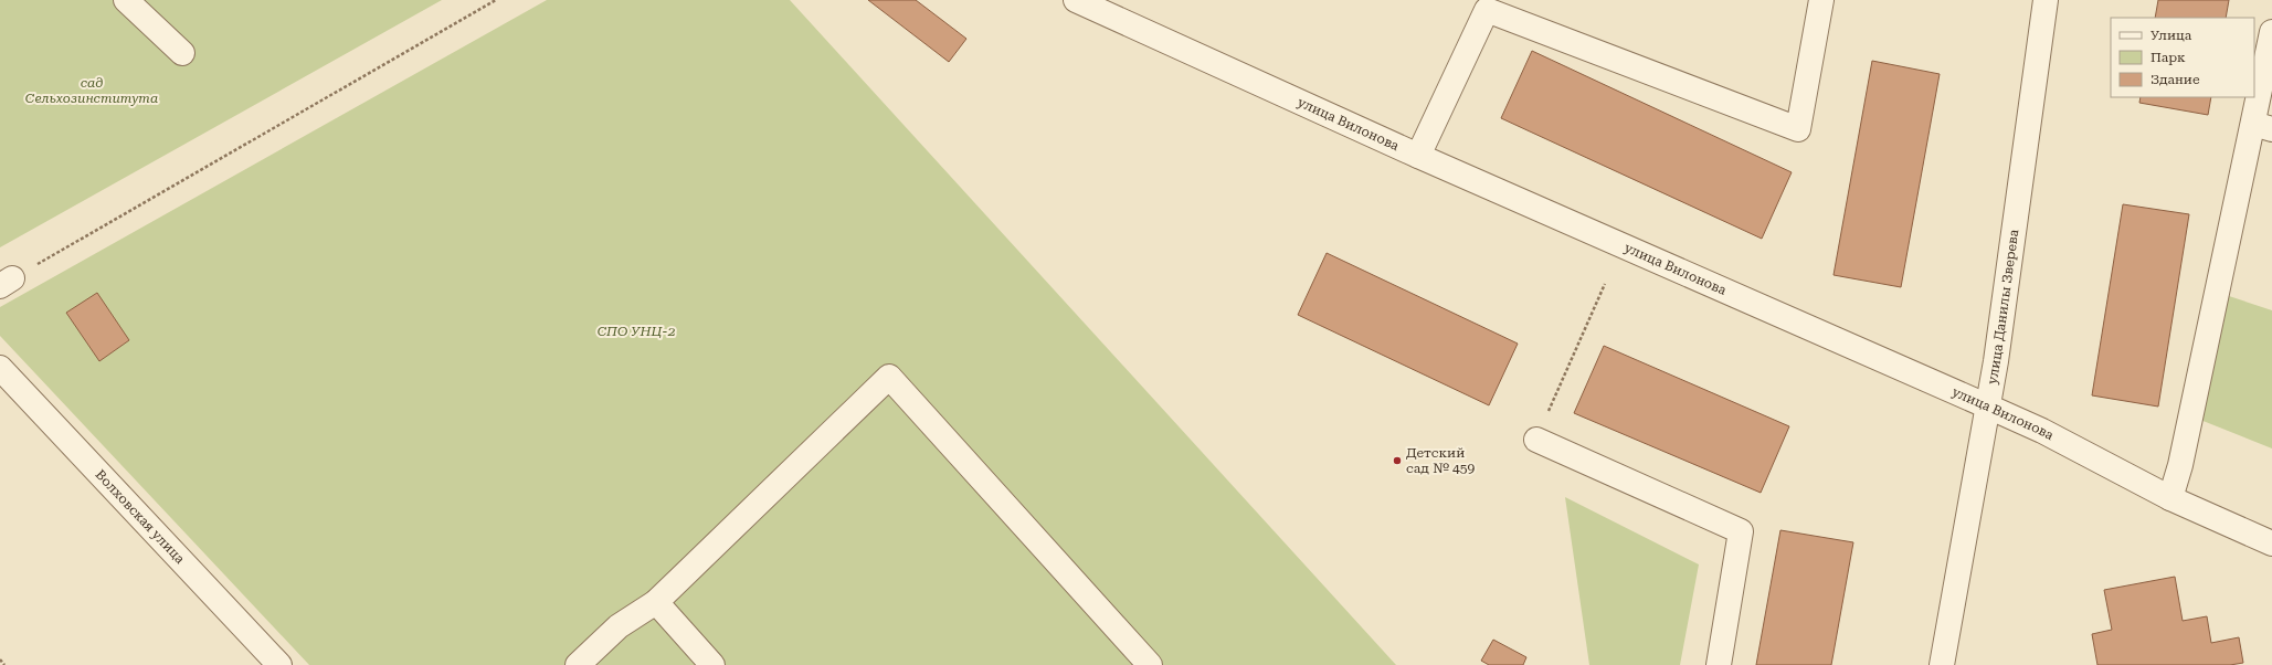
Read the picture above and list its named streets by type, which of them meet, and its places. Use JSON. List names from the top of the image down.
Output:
{
  "streets": {
    "street": ["улица Вилонова", "улица Данилы Зверева", "Волховская улица"]
  },
  "crossings": [
    ["улица Вилонова", "улица Данилы Зверева"]
  ],
  "parks": ["сад Сельхозинститута", "СПО УНЦ-2"],
  "places": ["Детский сад № 459"],
  "legend": ["Улица", "Парк", "Здание"]
}
